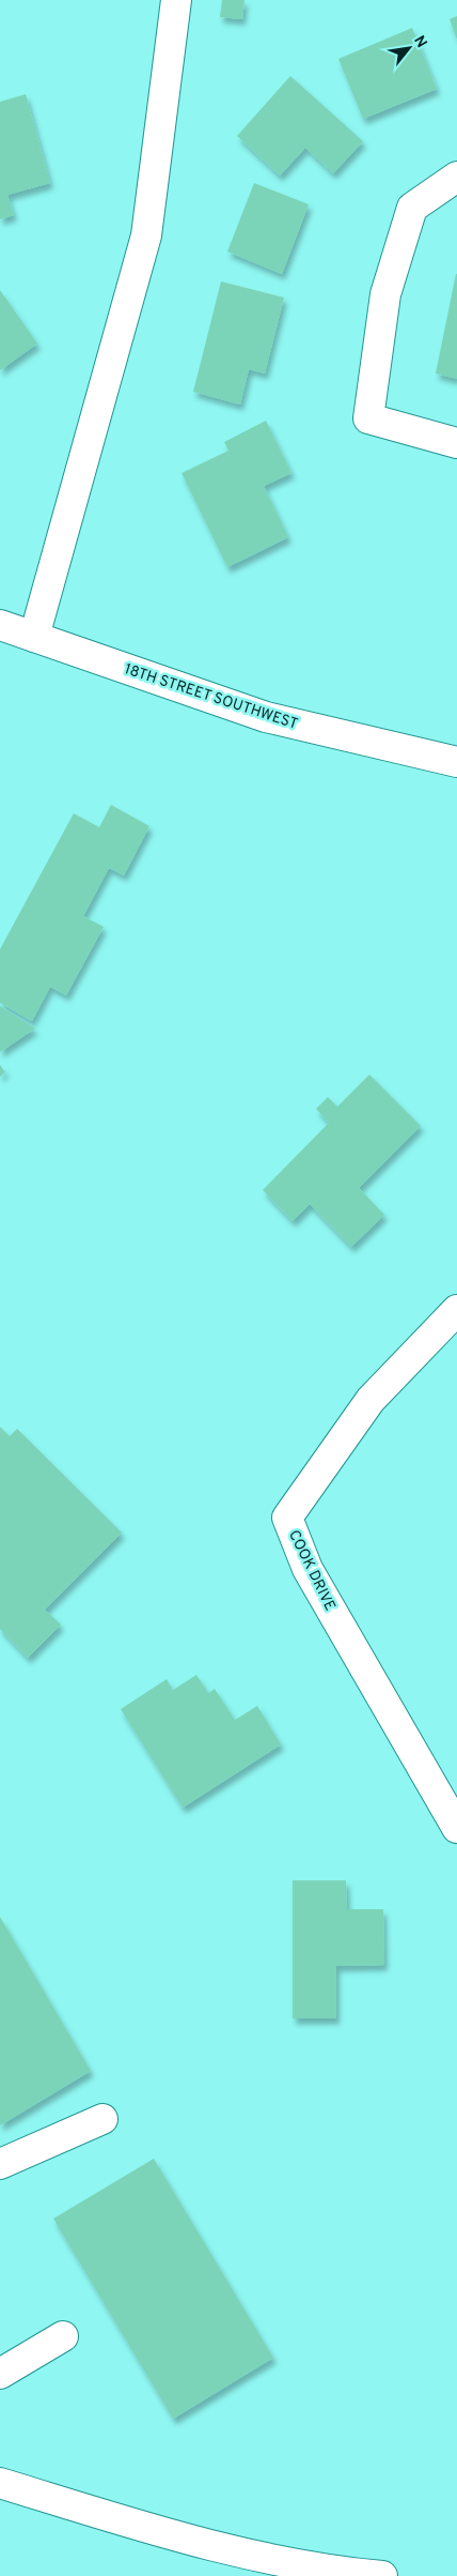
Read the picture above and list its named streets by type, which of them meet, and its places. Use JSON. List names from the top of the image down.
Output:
{
  "streets": {
    "street": ["18TH STREET SOUTHWEST", "COOK DRIVE"]
  },
  "north": "top right"
}
